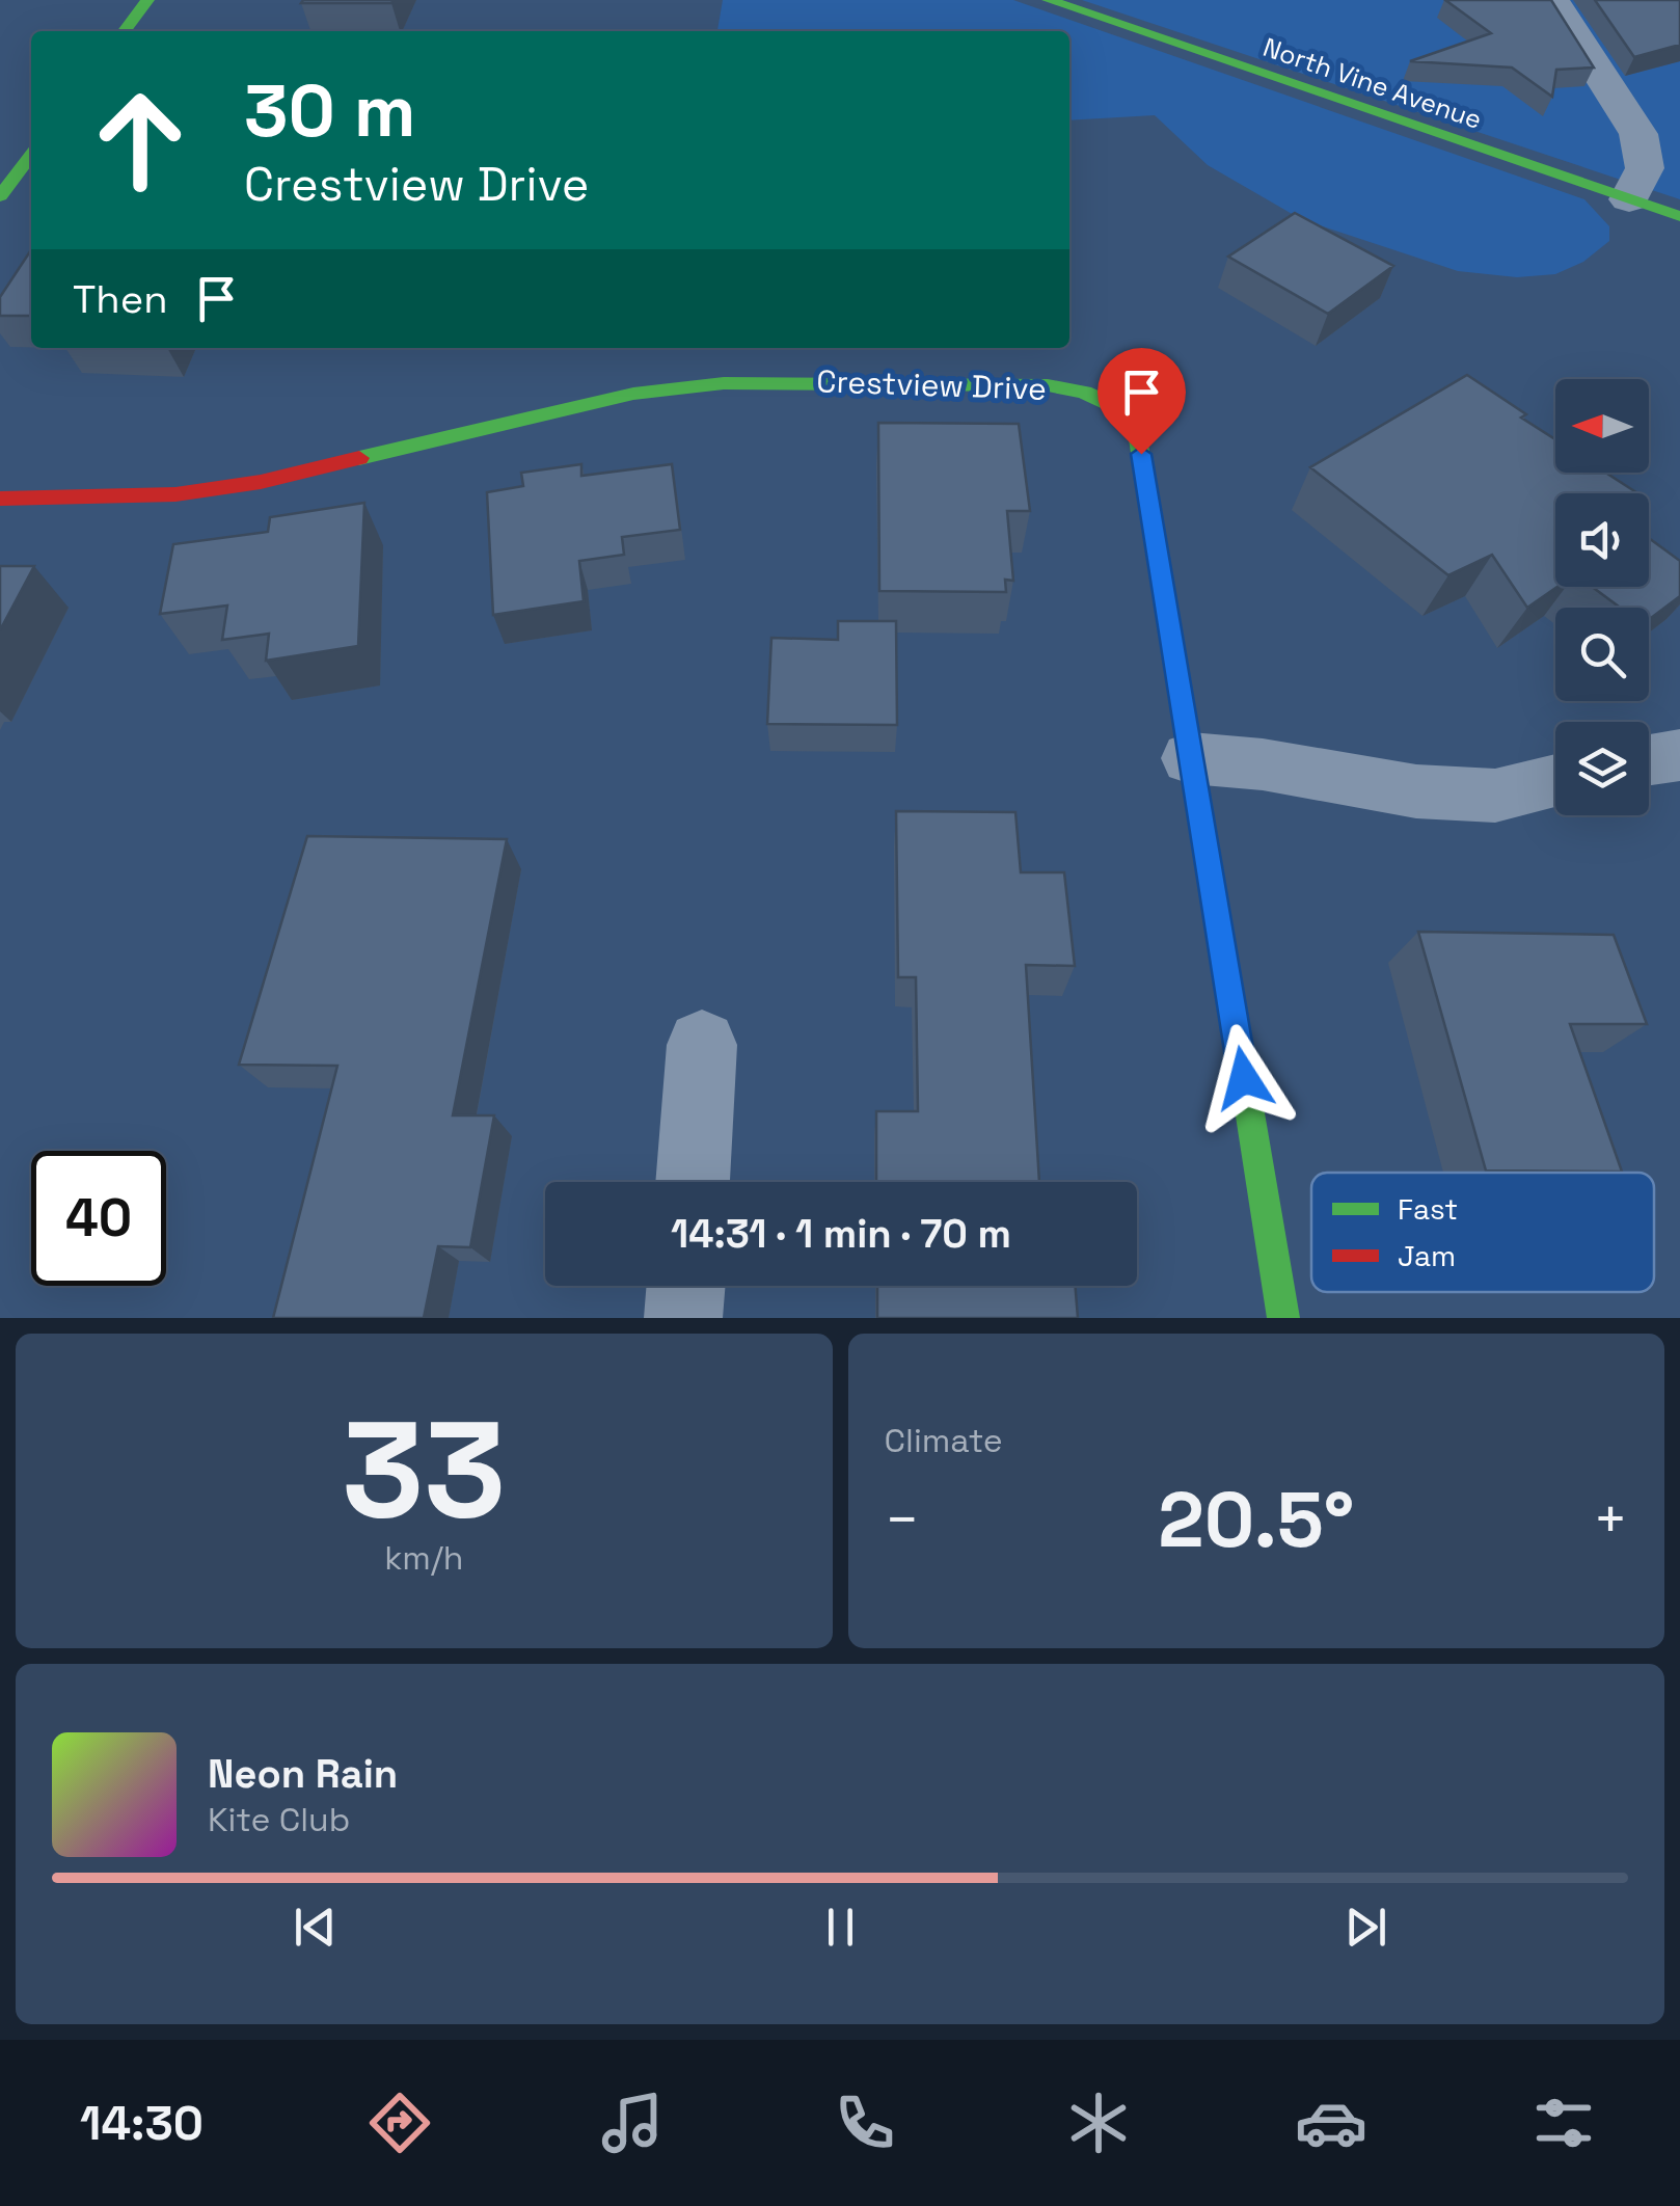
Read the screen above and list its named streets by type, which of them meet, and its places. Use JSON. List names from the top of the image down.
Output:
{
  "streets": {
    "street": ["North Vine Avenue", "Crestview Drive"]
  },
  "legend": ["Fast", "Jam"],
  "north": "left",
  "page": {
    "turn": ["30 m", "Crestview Drive"],
    "then": "Then",
    "limit": "40",
    "trip": "14:31 · 1 min · 70 m",
    "tile": [
      ["33", "km/h"],
      "Climate"
    ],
    "heat": ["−", "20.5°", "+"],
    "song": ["Neon Rain", "Kite Club"],
    "tabs": "14:30"
  }
}
